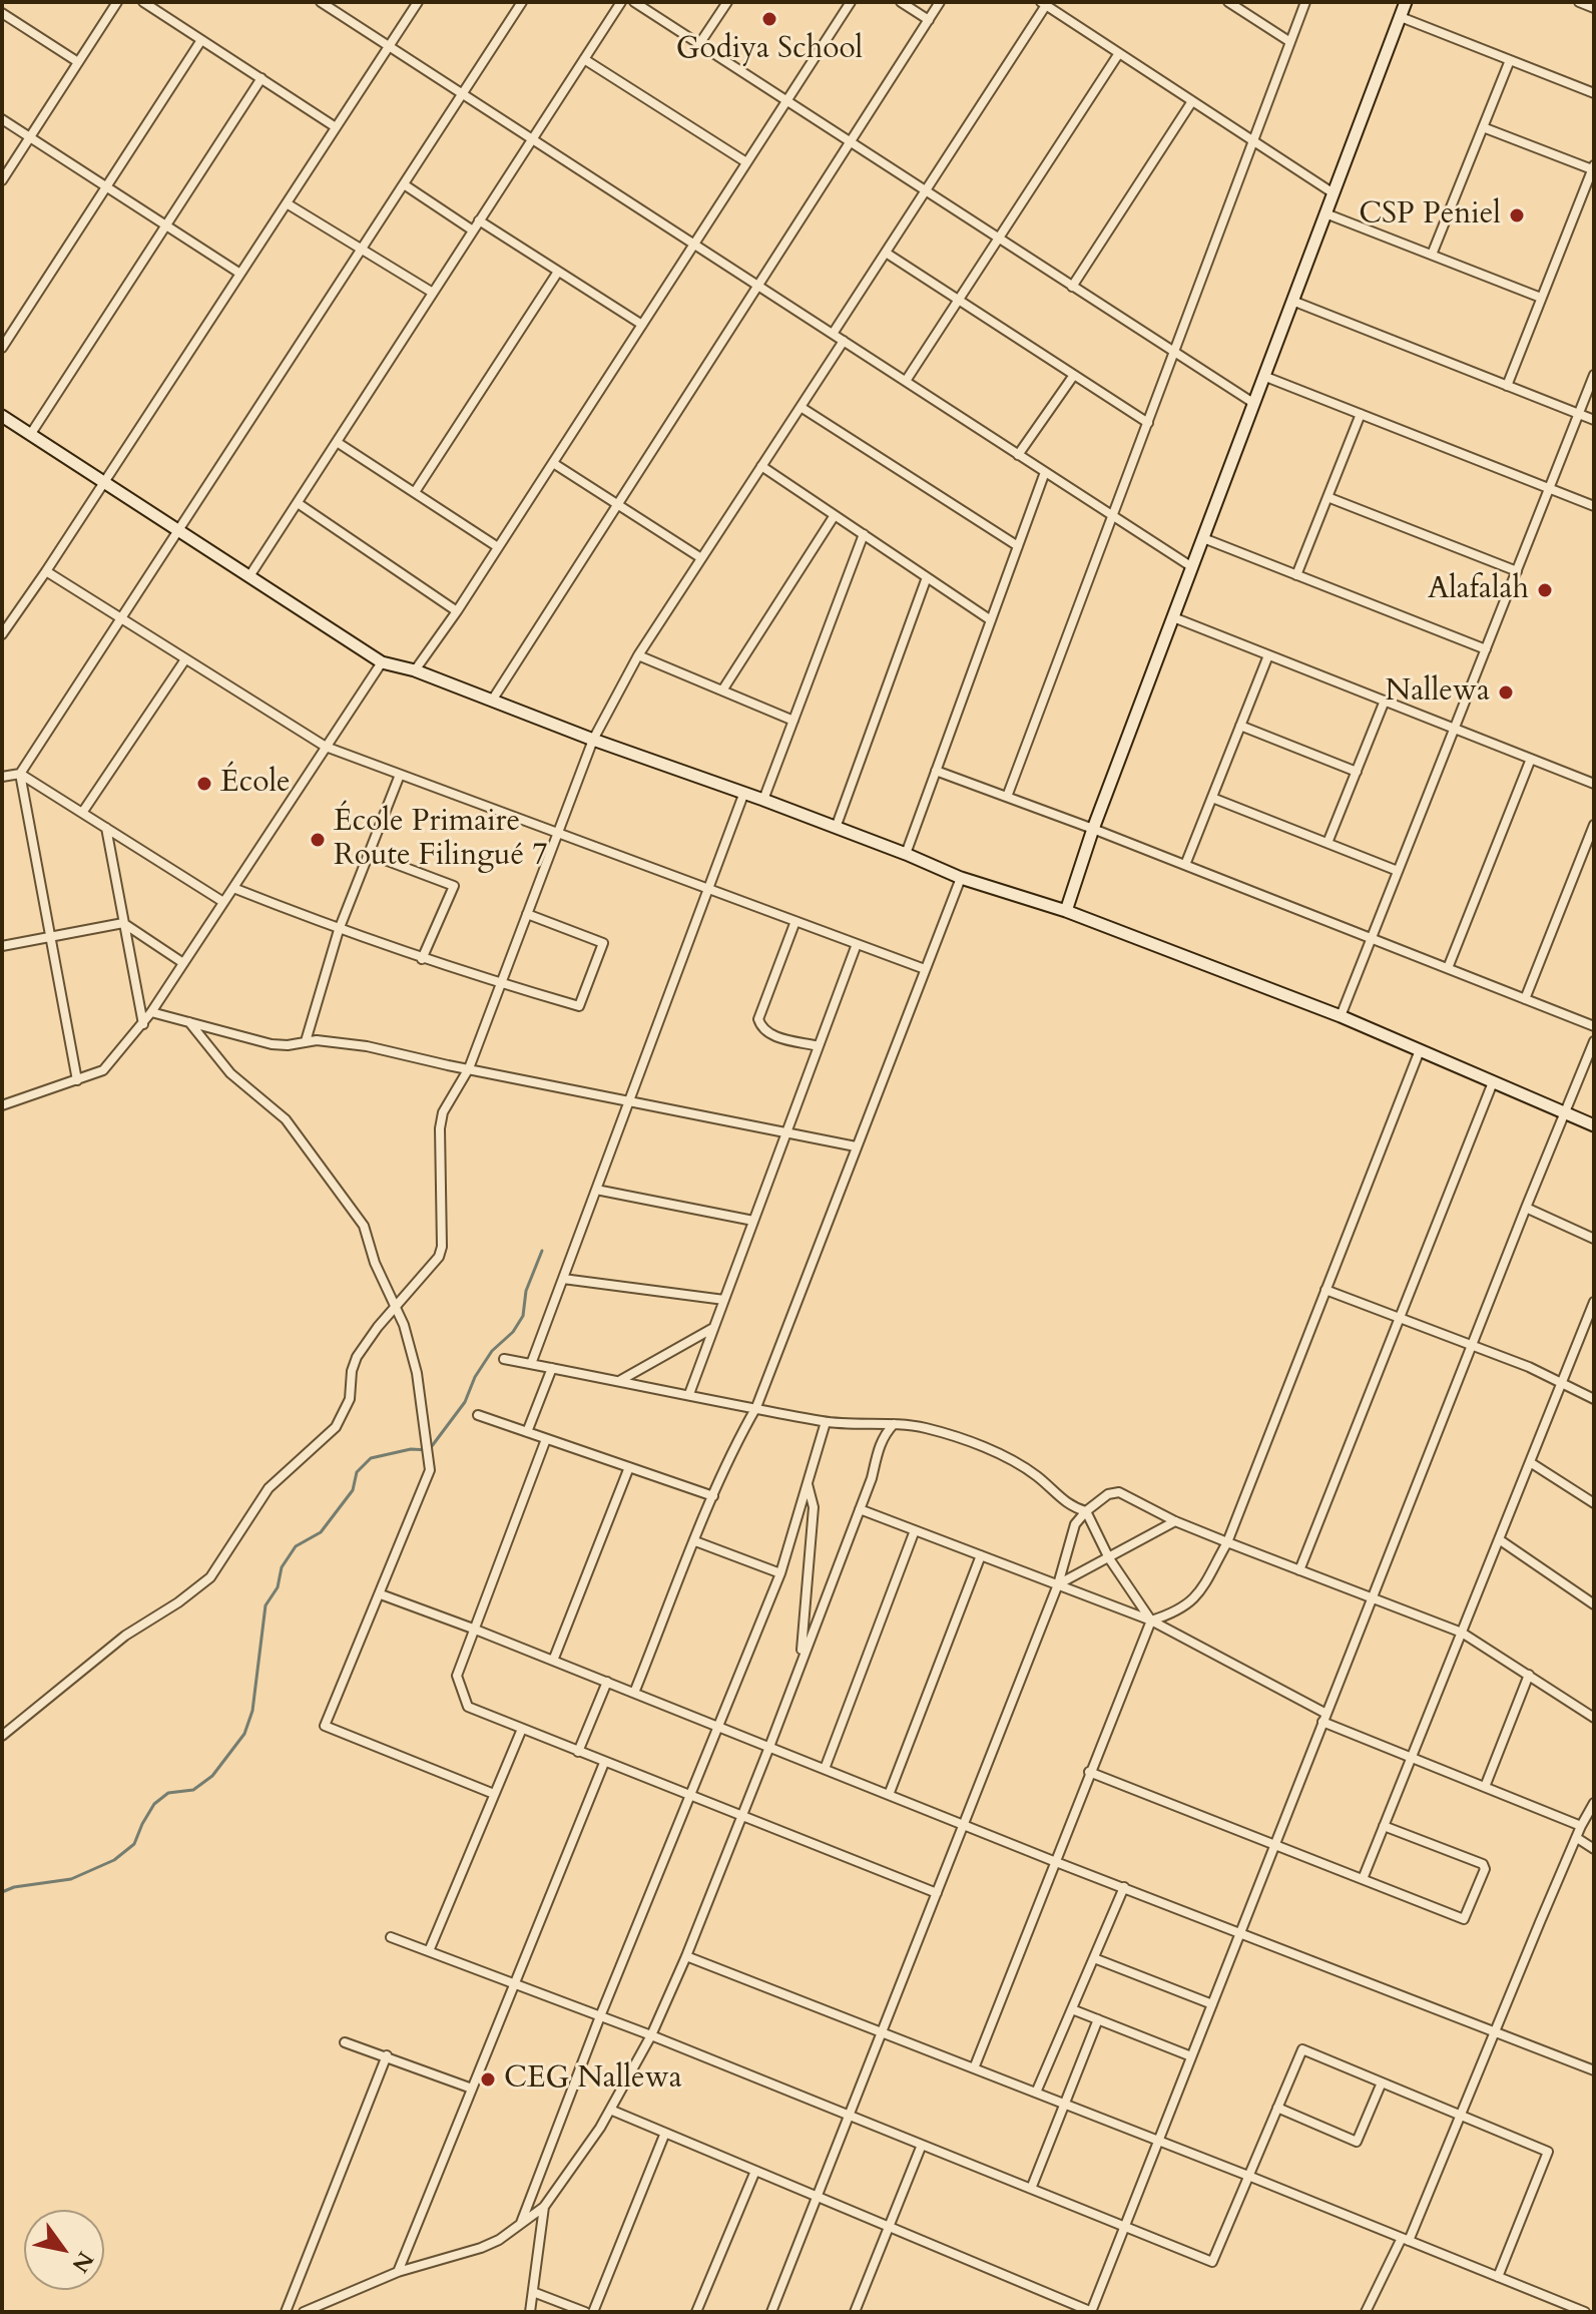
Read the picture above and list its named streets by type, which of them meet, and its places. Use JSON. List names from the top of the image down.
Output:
{
  "places": [
    "Godiya School",
    "CSP Peniel",
    "Alafalah",
    "Nallewa",
    "École",
    "École Primaire Route Filingué 7",
    "CEG Nallewa"
  ],
  "north": "bottom right"
}
